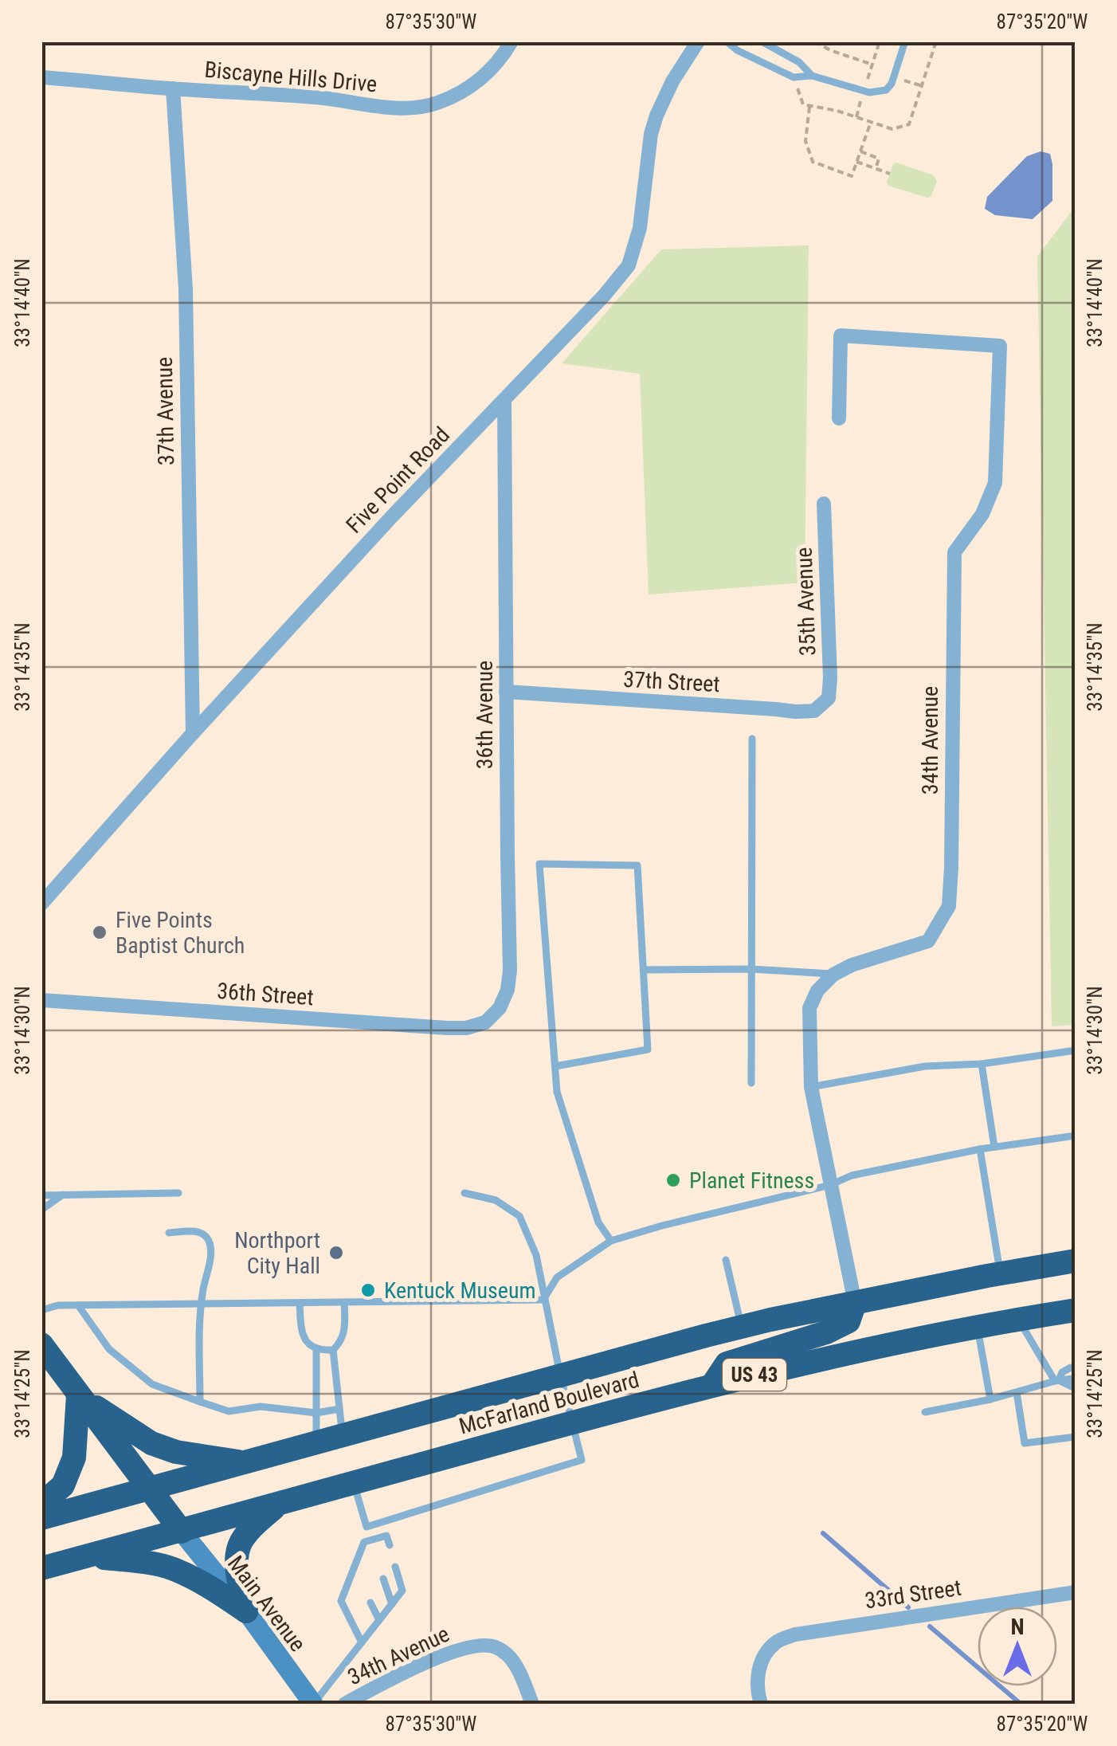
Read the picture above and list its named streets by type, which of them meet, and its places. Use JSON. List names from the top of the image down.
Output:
{
  "streets": {
    "highway": ["US 43", "McFarland Boulevard"],
    "main road": ["Main Avenue"],
    "street": [
      "Biscayne Hills Drive",
      "37th Avenue",
      "Five Point Road",
      "35th Avenue",
      "37th Street",
      "36th Avenue",
      "34th Avenue",
      "36th Street",
      "33rd Street"
    ]
  },
  "crossings": [
    ["Biscayne Hills Drive", "37th Avenue"],
    ["37th Avenue", "Five Point Road"],
    ["Five Point Road", "36th Avenue"],
    ["35th Avenue", "37th Street"],
    ["37th Street", "36th Avenue"],
    ["36th Avenue", "36th Street"],
    ["US 43", "McFarland Boulevard"],
    ["US 43", "Main Avenue"],
    ["McFarland Boulevard", "Main Avenue"]
  ],
  "places": [
    "Five Points Baptist Church",
    "Planet Fitness",
    "Northport City Hall",
    "Kentuck Museum"
  ],
  "north": "top",
  "coordinates": [
    "87°35'30\"W",
    "87°35'20\"W",
    "33°14'40\"N",
    "33°14'35\"N",
    "33°14'30\"N",
    "33°14'25\"N"
  ]
}
